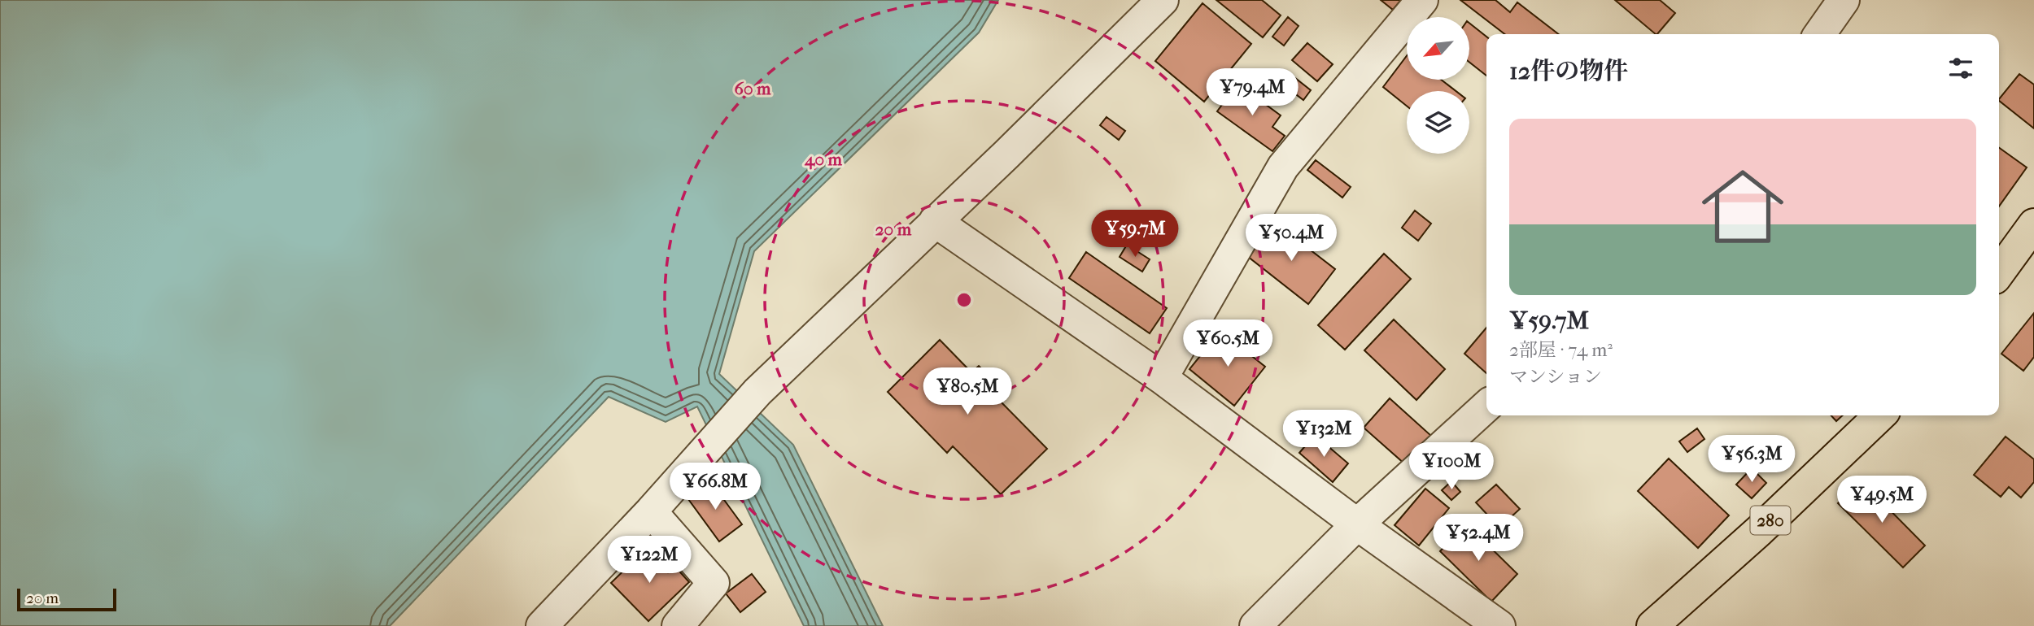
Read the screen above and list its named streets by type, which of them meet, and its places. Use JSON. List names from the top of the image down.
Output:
{
  "streets": {
    "highway": ["280"]
  },
  "scale_bar": "20 m",
  "north": "bottom left",
  "page": {
    "heading": "12件の物件",
    "price": [
      "¥79.4M",
      "¥59.7M",
      "¥50.4M",
      "¥60.5M",
      "¥80.5M",
      "¥132M",
      "¥56.3M",
      "¥100M",
      "¥66.8M",
      "¥49.5M",
      "¥52.4M",
      "¥122M"
    ],
    "list": [
      {
        "name": "¥59.7M",
        "note": "2部屋 · 74 m² · マンション"
      }
    ],
    "scale": "20 m"
  },
  "rings": ["60 m", "40 m", "20 m"]
}
